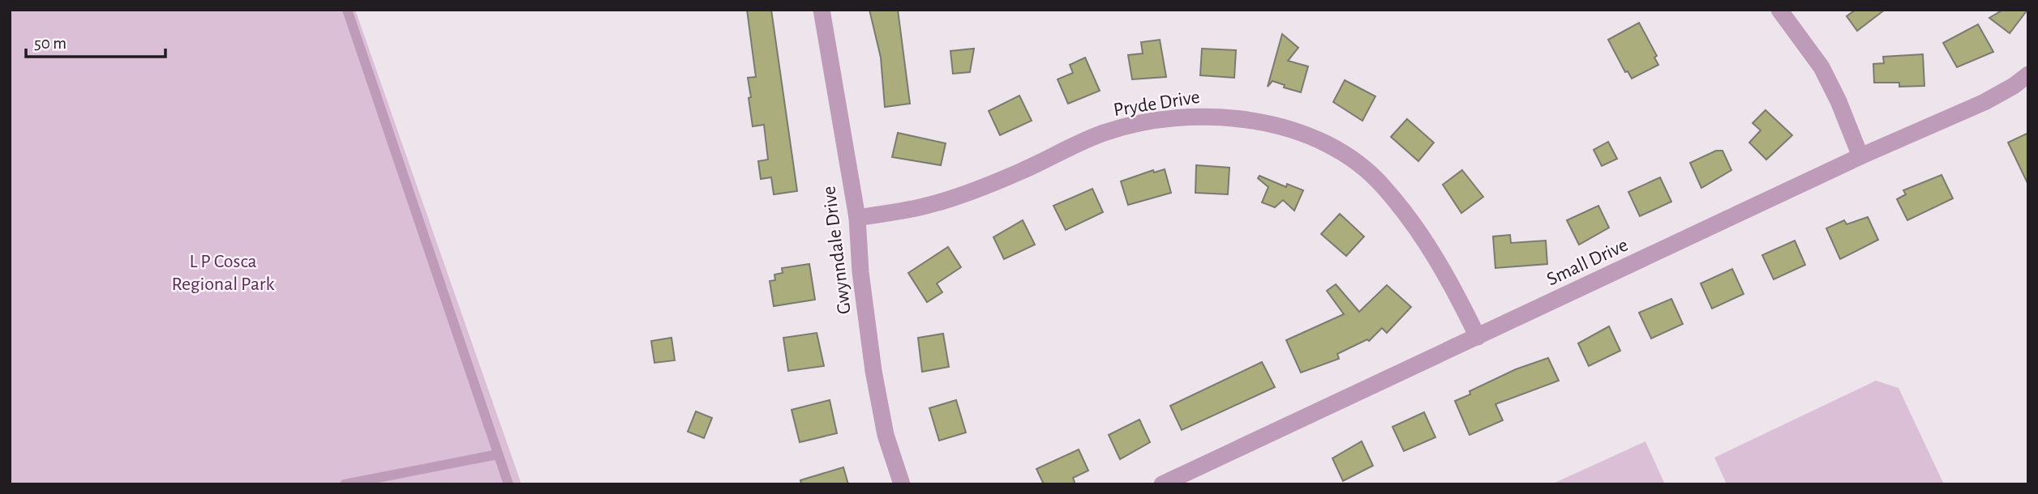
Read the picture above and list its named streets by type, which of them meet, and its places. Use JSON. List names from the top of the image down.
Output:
{
  "streets": {
    "street": ["Pryde Drive", "Gwynndale Drive", "Small Drive"]
  },
  "crossings": [
    ["Pryde Drive", "Gwynndale Drive"],
    ["Pryde Drive", "Small Drive"]
  ],
  "parks": ["L P Cosca Regional Park"],
  "scale_bar": "50 m"
}
